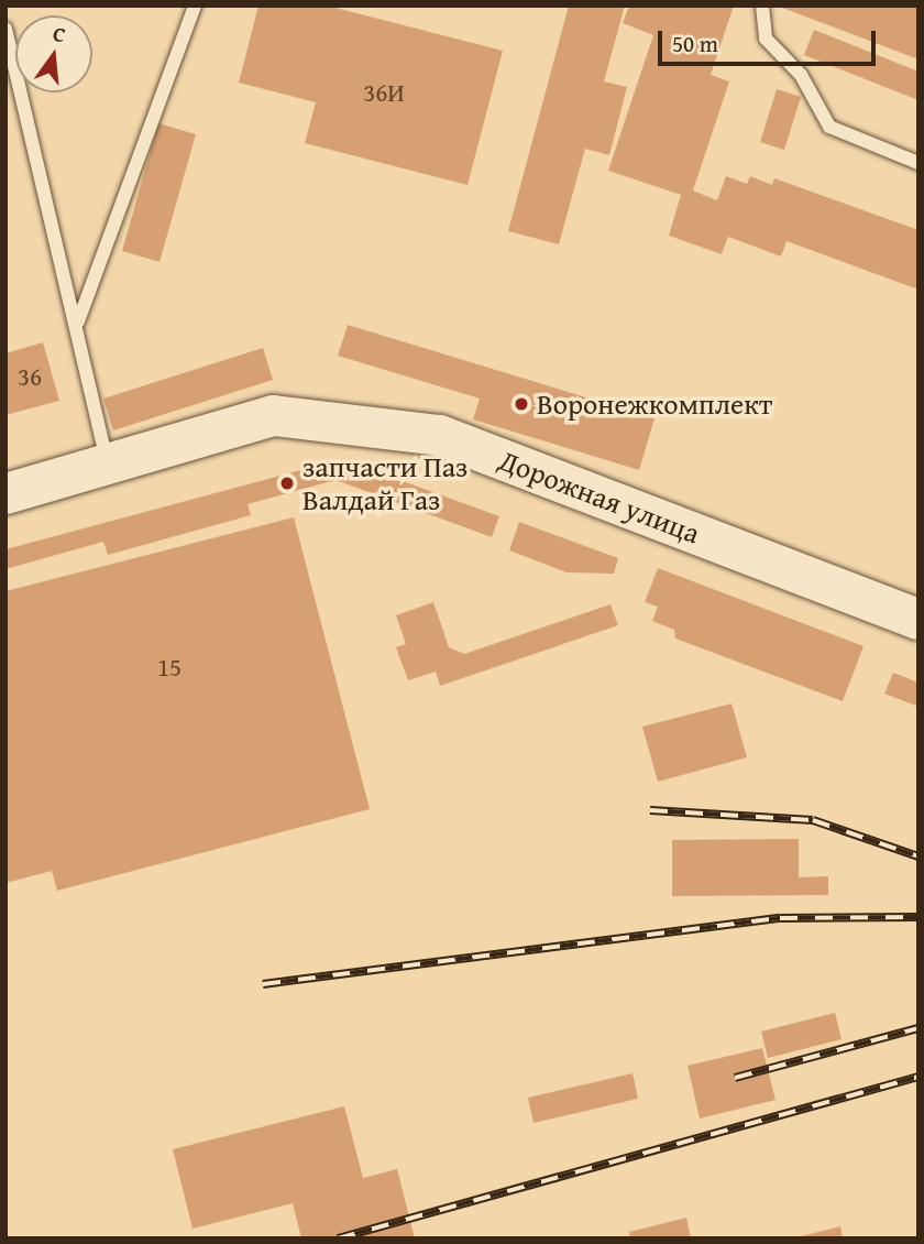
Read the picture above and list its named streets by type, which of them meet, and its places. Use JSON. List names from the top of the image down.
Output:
{
  "streets": {
    "street": ["Дорожная улица"]
  },
  "places": ["Воронежкомплект", "запчасти Паз Валдай Газ"],
  "house_numbers": ["36И", "36", "15"],
  "scale_bar": "50 m",
  "north": "top"
}
